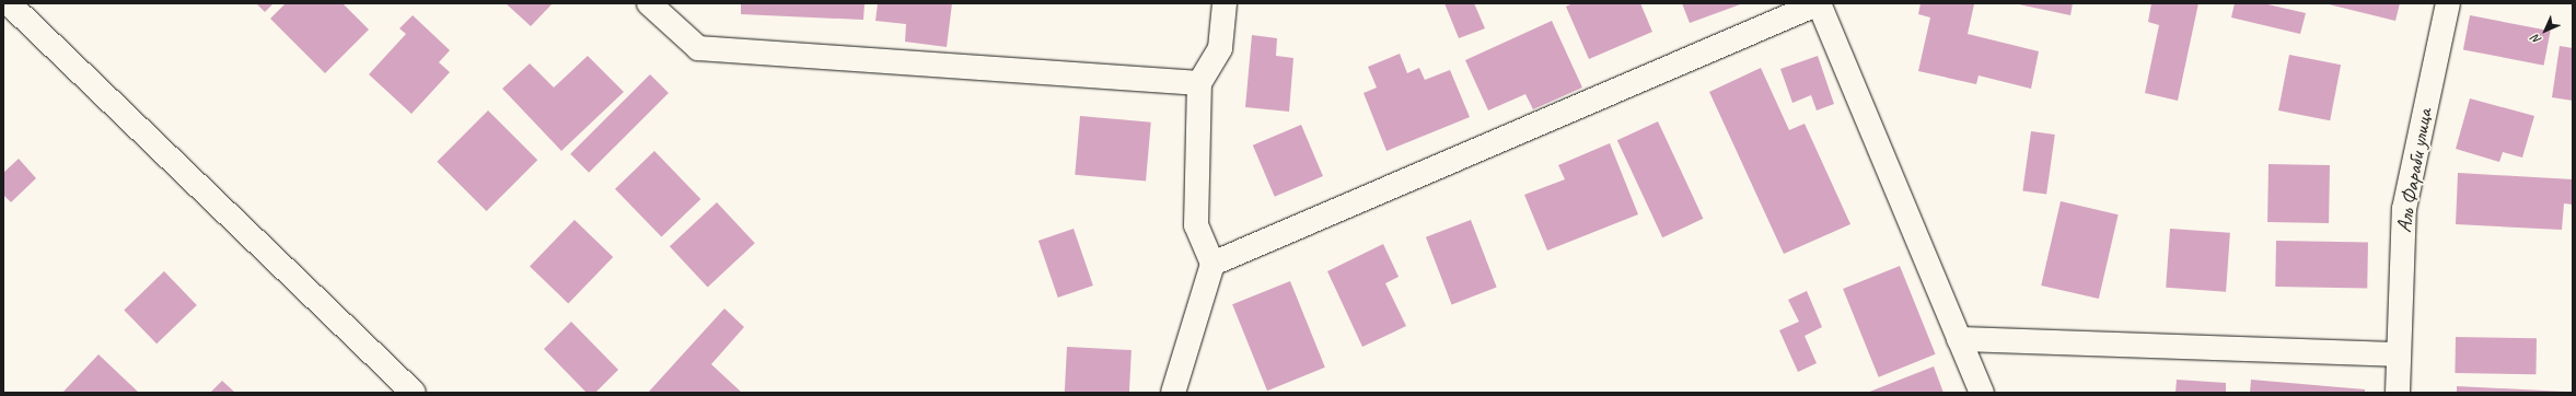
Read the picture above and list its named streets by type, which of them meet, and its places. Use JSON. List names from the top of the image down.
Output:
{
  "streets": {
    "street": ["Аль Фараби улица"]
  },
  "north": "bottom left"
}
